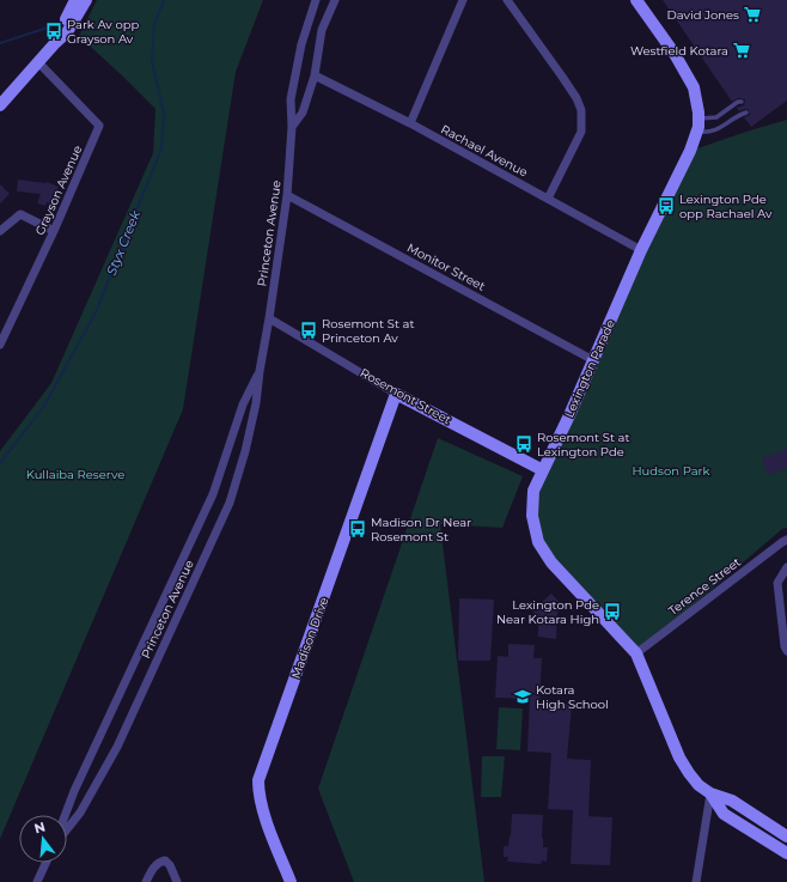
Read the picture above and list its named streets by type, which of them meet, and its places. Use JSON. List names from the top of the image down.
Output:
{
  "streets": {
    "main road": ["Lexington Parade", "Rosemont Street", "Madison Drive"],
    "street": [
      "Rachael Avenue",
      "Grayson Avenue",
      "Princeton Avenue",
      "Monitor Street",
      "Terence Street"
    ]
  },
  "crossings": [
    ["Rachael Avenue", "Princeton Avenue"],
    ["Rachael Avenue", "Lexington Parade"],
    ["Princeton Avenue", "Monitor Street"],
    ["Princeton Avenue", "Rosemont Street"],
    ["Monitor Street", "Lexington Parade"],
    ["Lexington Parade", "Rosemont Street"],
    ["Lexington Parade", "Terence Street"],
    ["Rosemont Street", "Madison Drive"]
  ],
  "water": ["Styx Creek"],
  "parks": ["Hudson Park", "Kullaiba Reserve"],
  "places": {
    "supermarket": ["David Jones", "Westfield Kotara"],
    "bus stop": [
      "Park Av opp Grayson Av",
      "Lexington Pde opp Rachael Av",
      "Rosemont St at Princeton Av",
      "Rosemont St at Lexington Pde",
      "Madison Dr Near Rosemont St",
      "Lexington Pde Near Kotara High"
    ],
    "school or university": ["Kotara High School"]
  },
  "north": "top"
}
